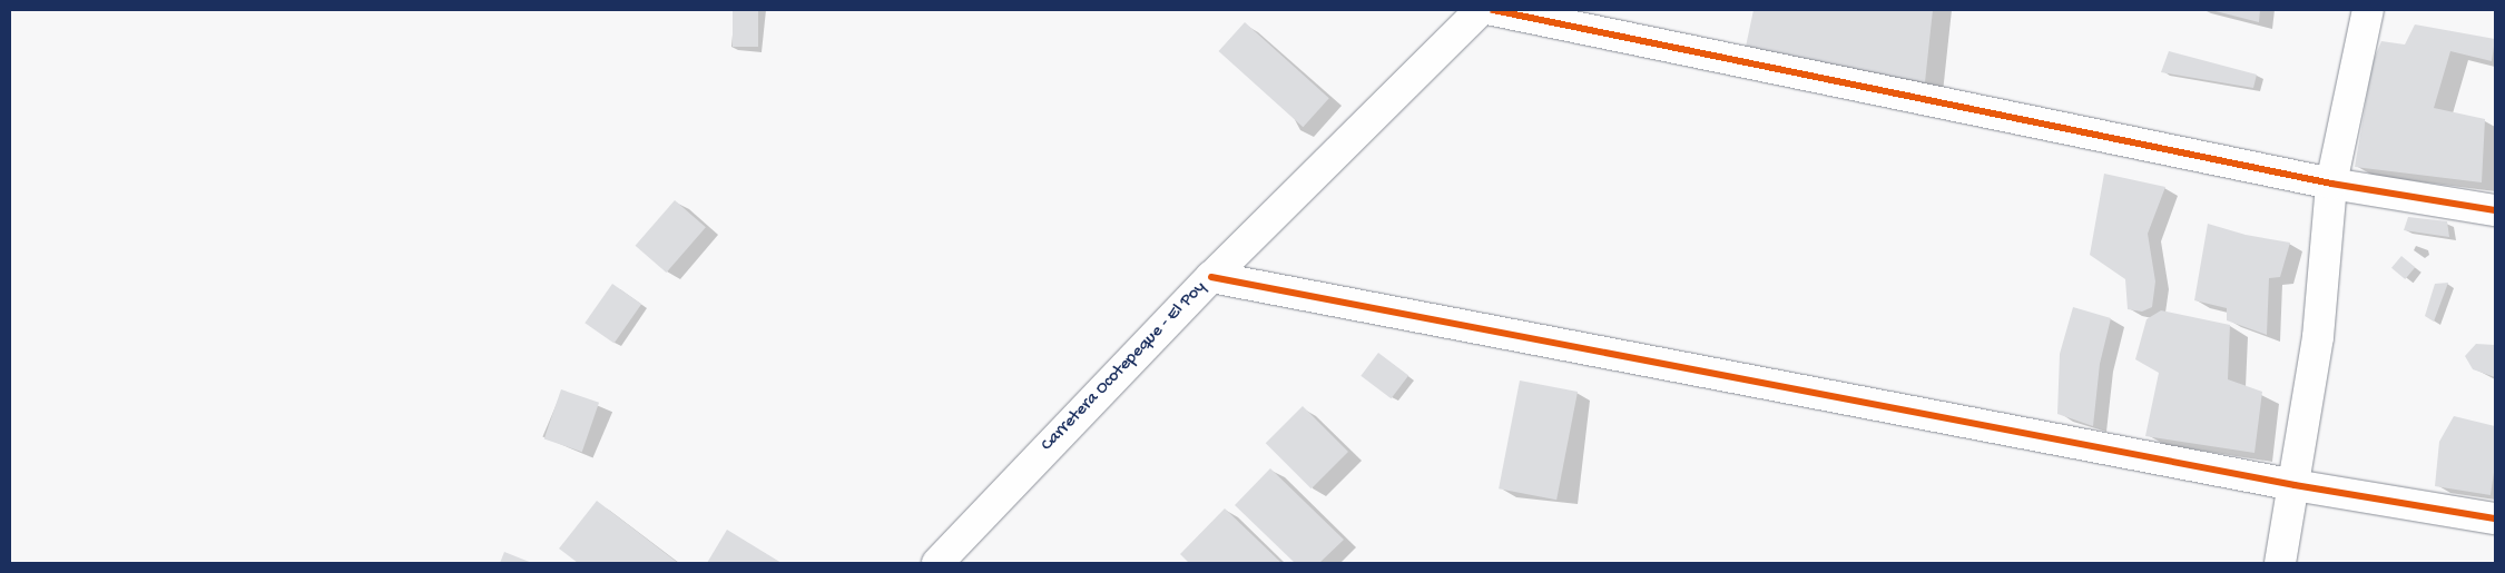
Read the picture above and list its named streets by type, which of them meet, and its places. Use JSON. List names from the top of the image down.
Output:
{
  "streets": {
    "street": ["Carretera Ocotepeque - El Poy"]
  }
}
